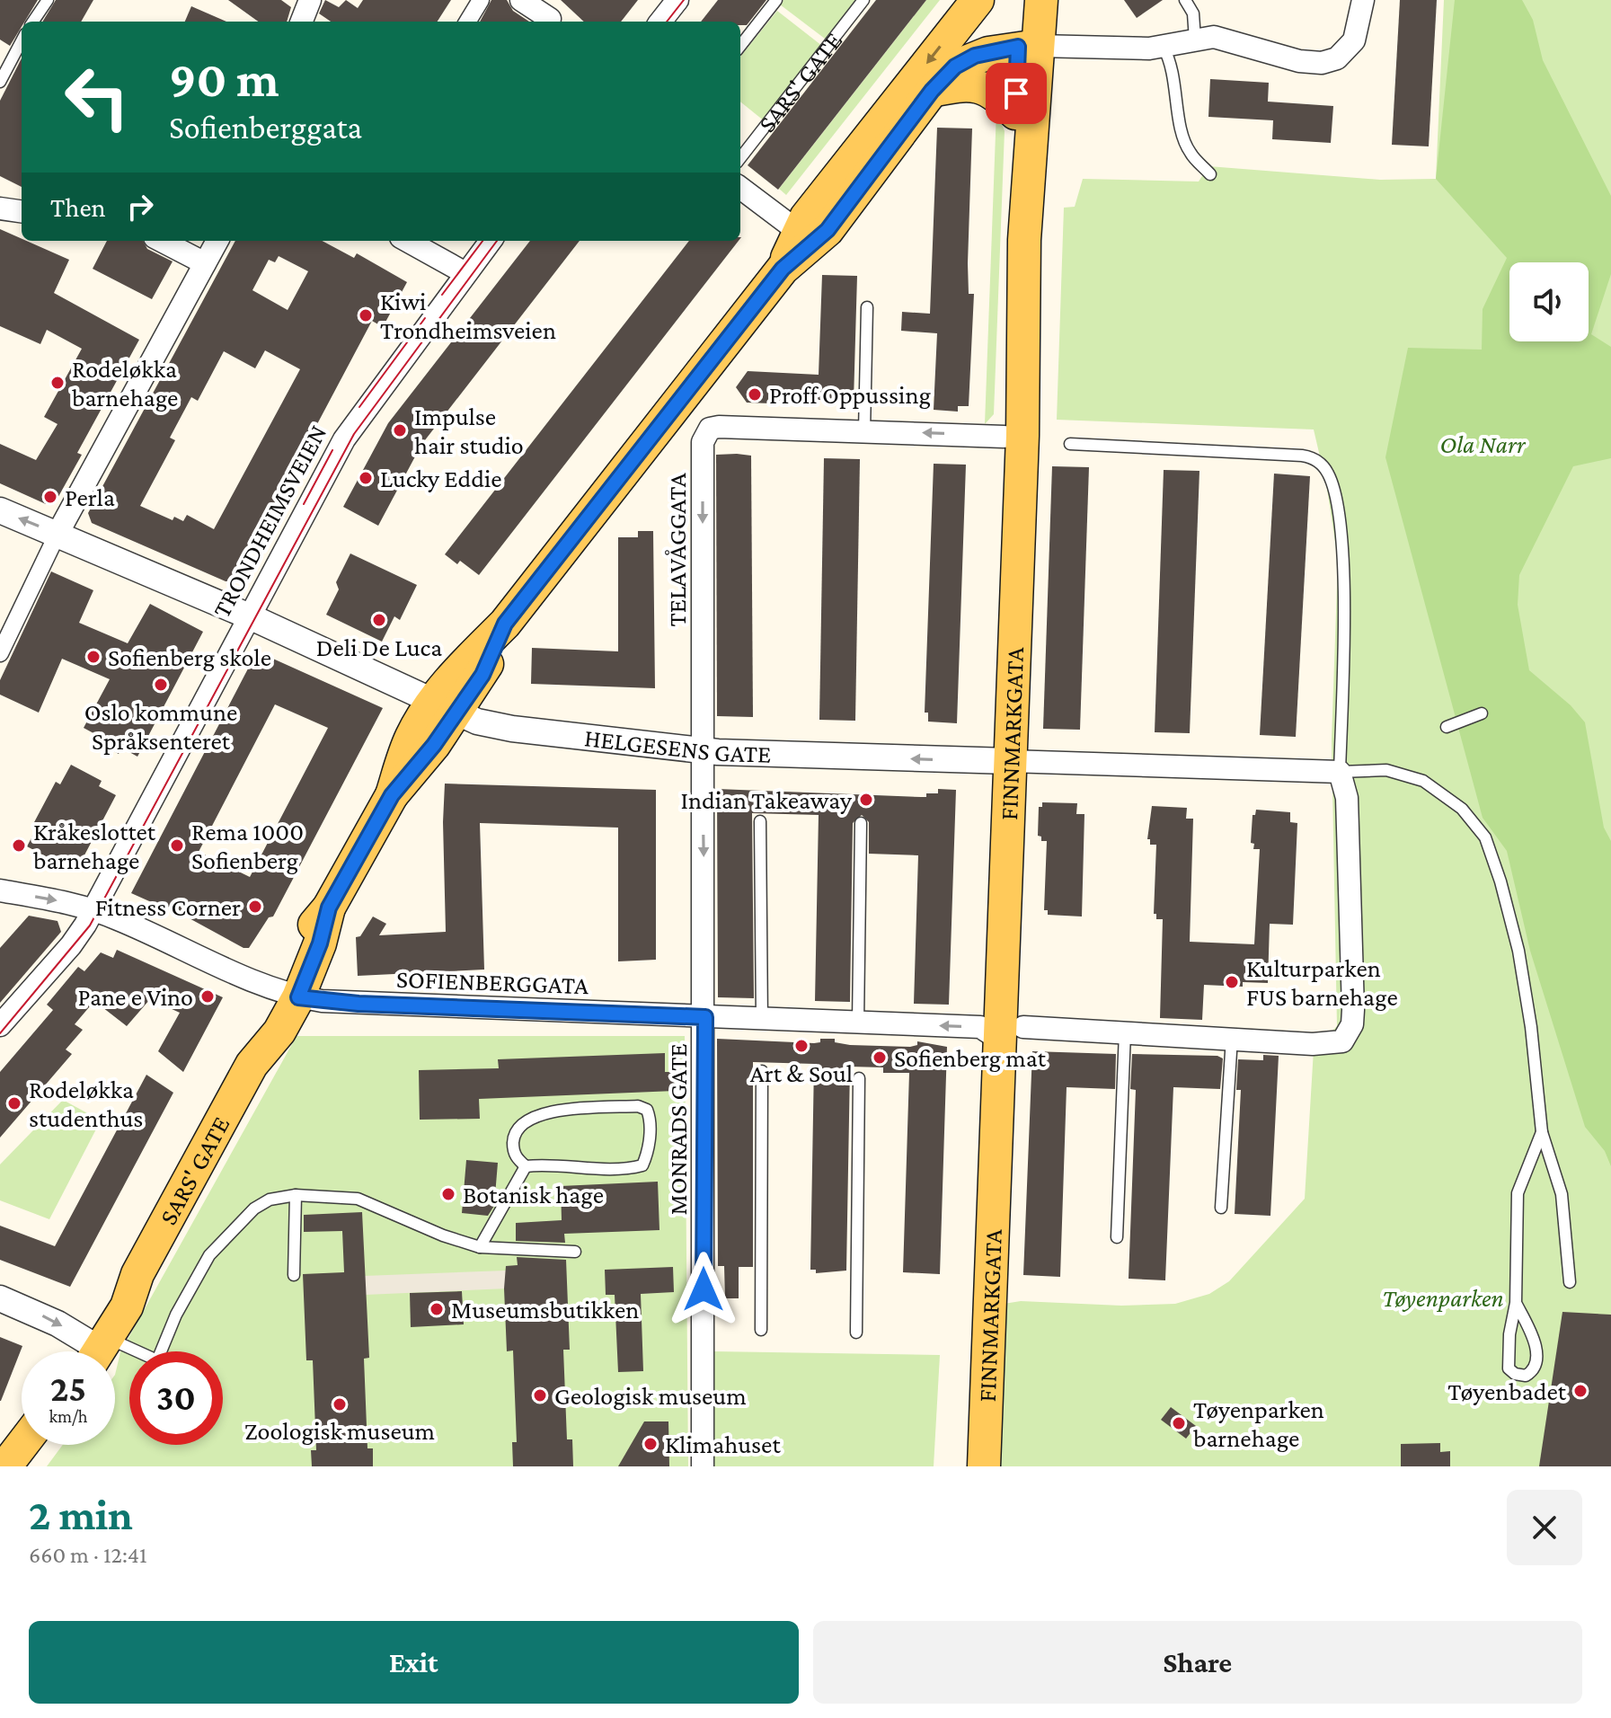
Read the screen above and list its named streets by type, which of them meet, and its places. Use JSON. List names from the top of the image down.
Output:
{
  "streets": {
    "main road": ["SARS' GATE", "FINNMARKGATA"],
    "street": [
      "TRONDHEIMSVEIEN",
      "TELAVÅGGATA",
      "HELGESENS GATE",
      "SOFIENBERGGATA",
      "MONRADS GATE"
    ]
  },
  "crossings": [
    ["SARS' GATE", "FINNMARKGATA"],
    ["SARS' GATE", "HELGESENS GATE"],
    ["SARS' GATE", "SOFIENBERGGATA"],
    ["TRONDHEIMSVEIEN", "HELGESENS GATE"],
    ["TRONDHEIMSVEIEN", "SOFIENBERGGATA"],
    ["TELAVÅGGATA", "FINNMARKGATA"],
    ["TELAVÅGGATA", "HELGESENS GATE"],
    ["TELAVÅGGATA", "MONRADS GATE"],
    ["FINNMARKGATA", "HELGESENS GATE"],
    ["FINNMARKGATA", "SOFIENBERGGATA"],
    ["HELGESENS GATE", "SOFIENBERGGATA"],
    ["HELGESENS GATE", "MONRADS GATE"],
    ["SOFIENBERGGATA", "MONRADS GATE"]
  ],
  "one_way": ["MONRADS GATE"],
  "parks": ["Ola Narr", "Tøyenparken"],
  "places": [
    "Kiwi Trondheimsveien",
    "Rodeløkka barnehage",
    "Proff Oppussing",
    "Impulse hair studio",
    "Lucky Eddie",
    "Perla",
    "Deli De Luca",
    "Sofienberg skole",
    "Oslo kommune Språksenteret",
    "Indian Takeaway",
    "Kråkeslottet barnehage",
    "Rema 1000 Sofienberg",
    "Fitness Corner",
    "Kulturparken FUS barnehage",
    "Pane e Vino",
    "Art & Soul",
    "Sofienberg mat",
    "Rodeløkka studenthus",
    "Botanisk hage",
    "Museumsbutikken",
    "Tøyenbadet",
    "Geologisk museum",
    "Zoologisk museum",
    "Tøyenparken barnehage",
    "Klimahuset"
  ],
  "page": {
    "turn": ["90 m", "Sofienberggata"],
    "then": "Then",
    "speed": "25 km/h",
    "limit": "30",
    "heading": ["2 min", "660 m · 12:41"],
    "buttons": ["Exit", "Share"]
  }
}
